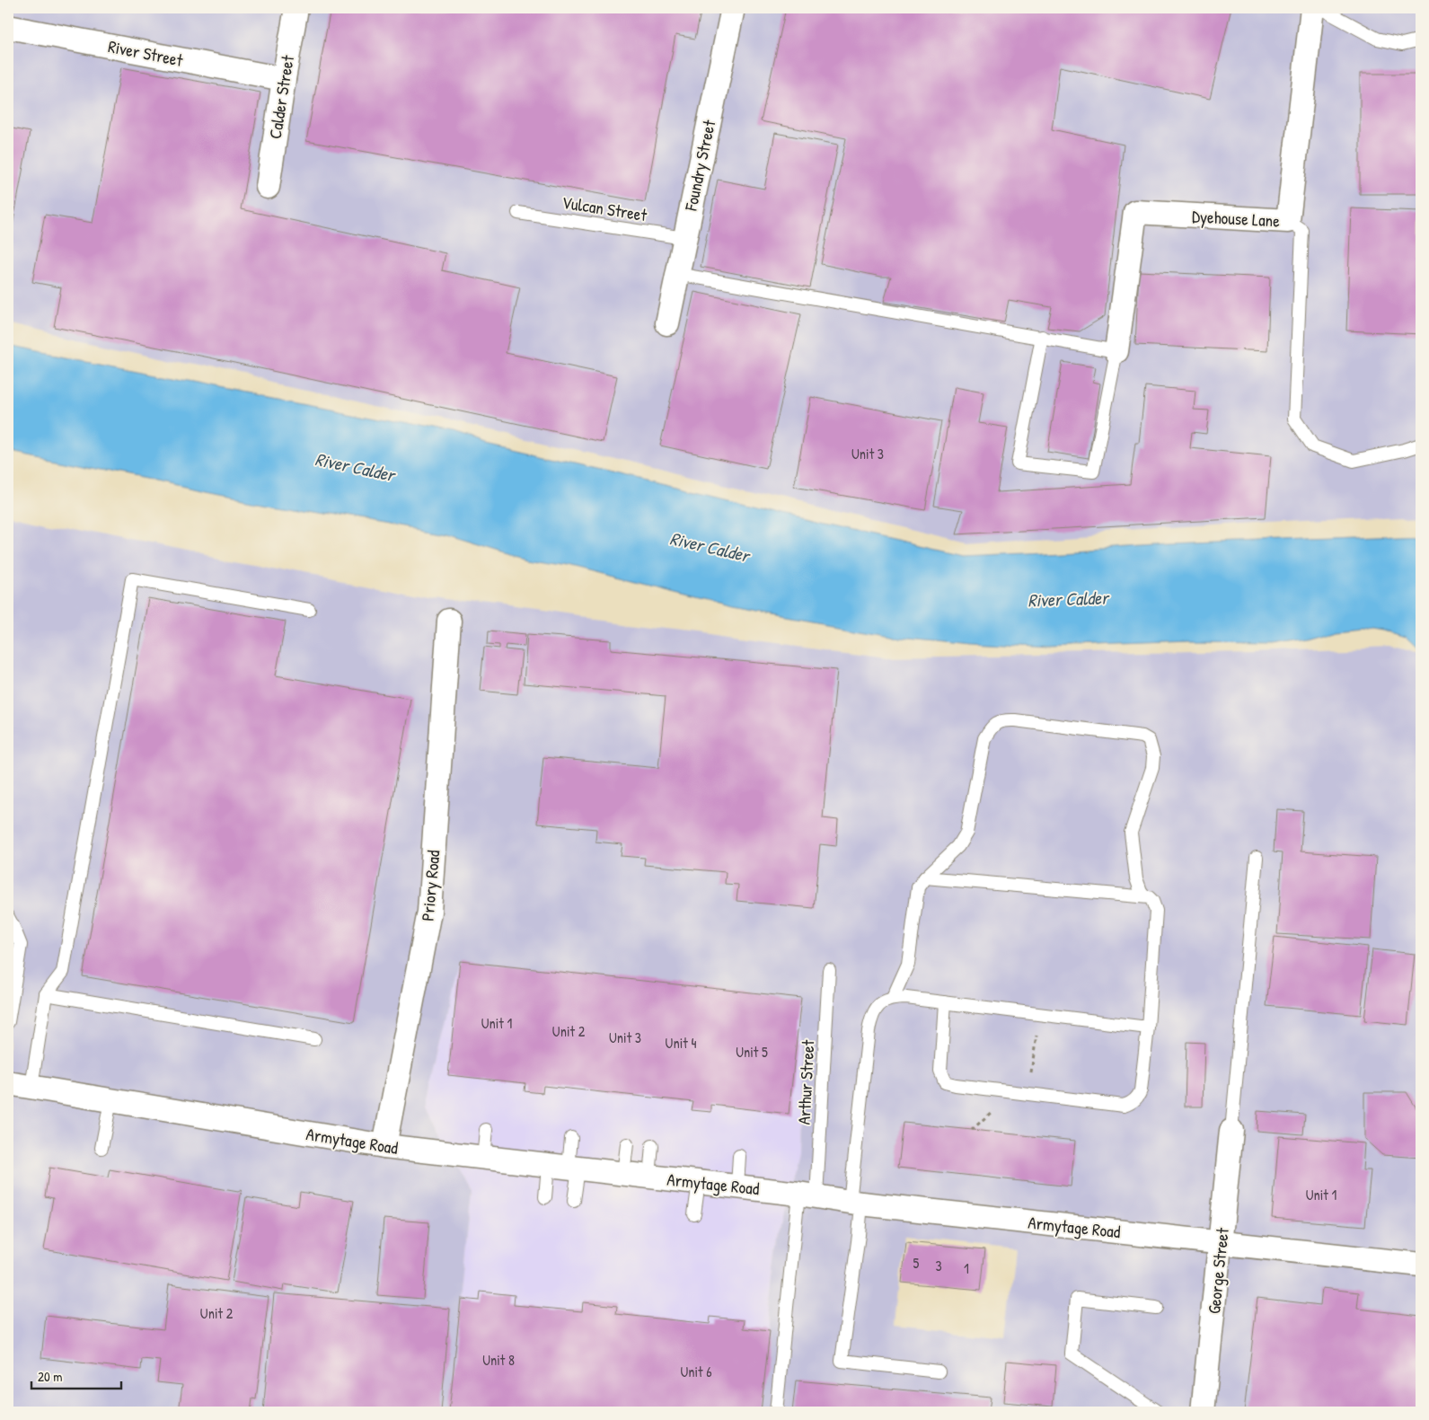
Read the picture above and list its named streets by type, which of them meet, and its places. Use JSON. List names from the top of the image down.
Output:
{
  "streets": {
    "street": [
      "River Street",
      "Calder Street",
      "Foundry Street",
      "Dyehouse Lane",
      "Priory Road",
      "Armytage Road",
      "George Street"
    ],
    "lane": ["Vulcan Street", "Arthur Street"]
  },
  "crossings": [
    ["River Street", "Calder Street"],
    ["Foundry Street", "Vulcan Street"],
    ["Priory Road", "Armytage Road"],
    ["Arthur Street", "Armytage Road"],
    ["Armytage Road", "George Street"]
  ],
  "water": ["River Calder"],
  "house_numbers": [
    "Unit 3",
    "Unit 1",
    "Unit 2",
    "Unit 3",
    "Unit 4",
    "Unit 5",
    "Unit 1",
    "5",
    "3",
    "1",
    "Unit 2",
    "Unit 8",
    "Unit 6"
  ],
  "scale_bar": "20 m"
}
